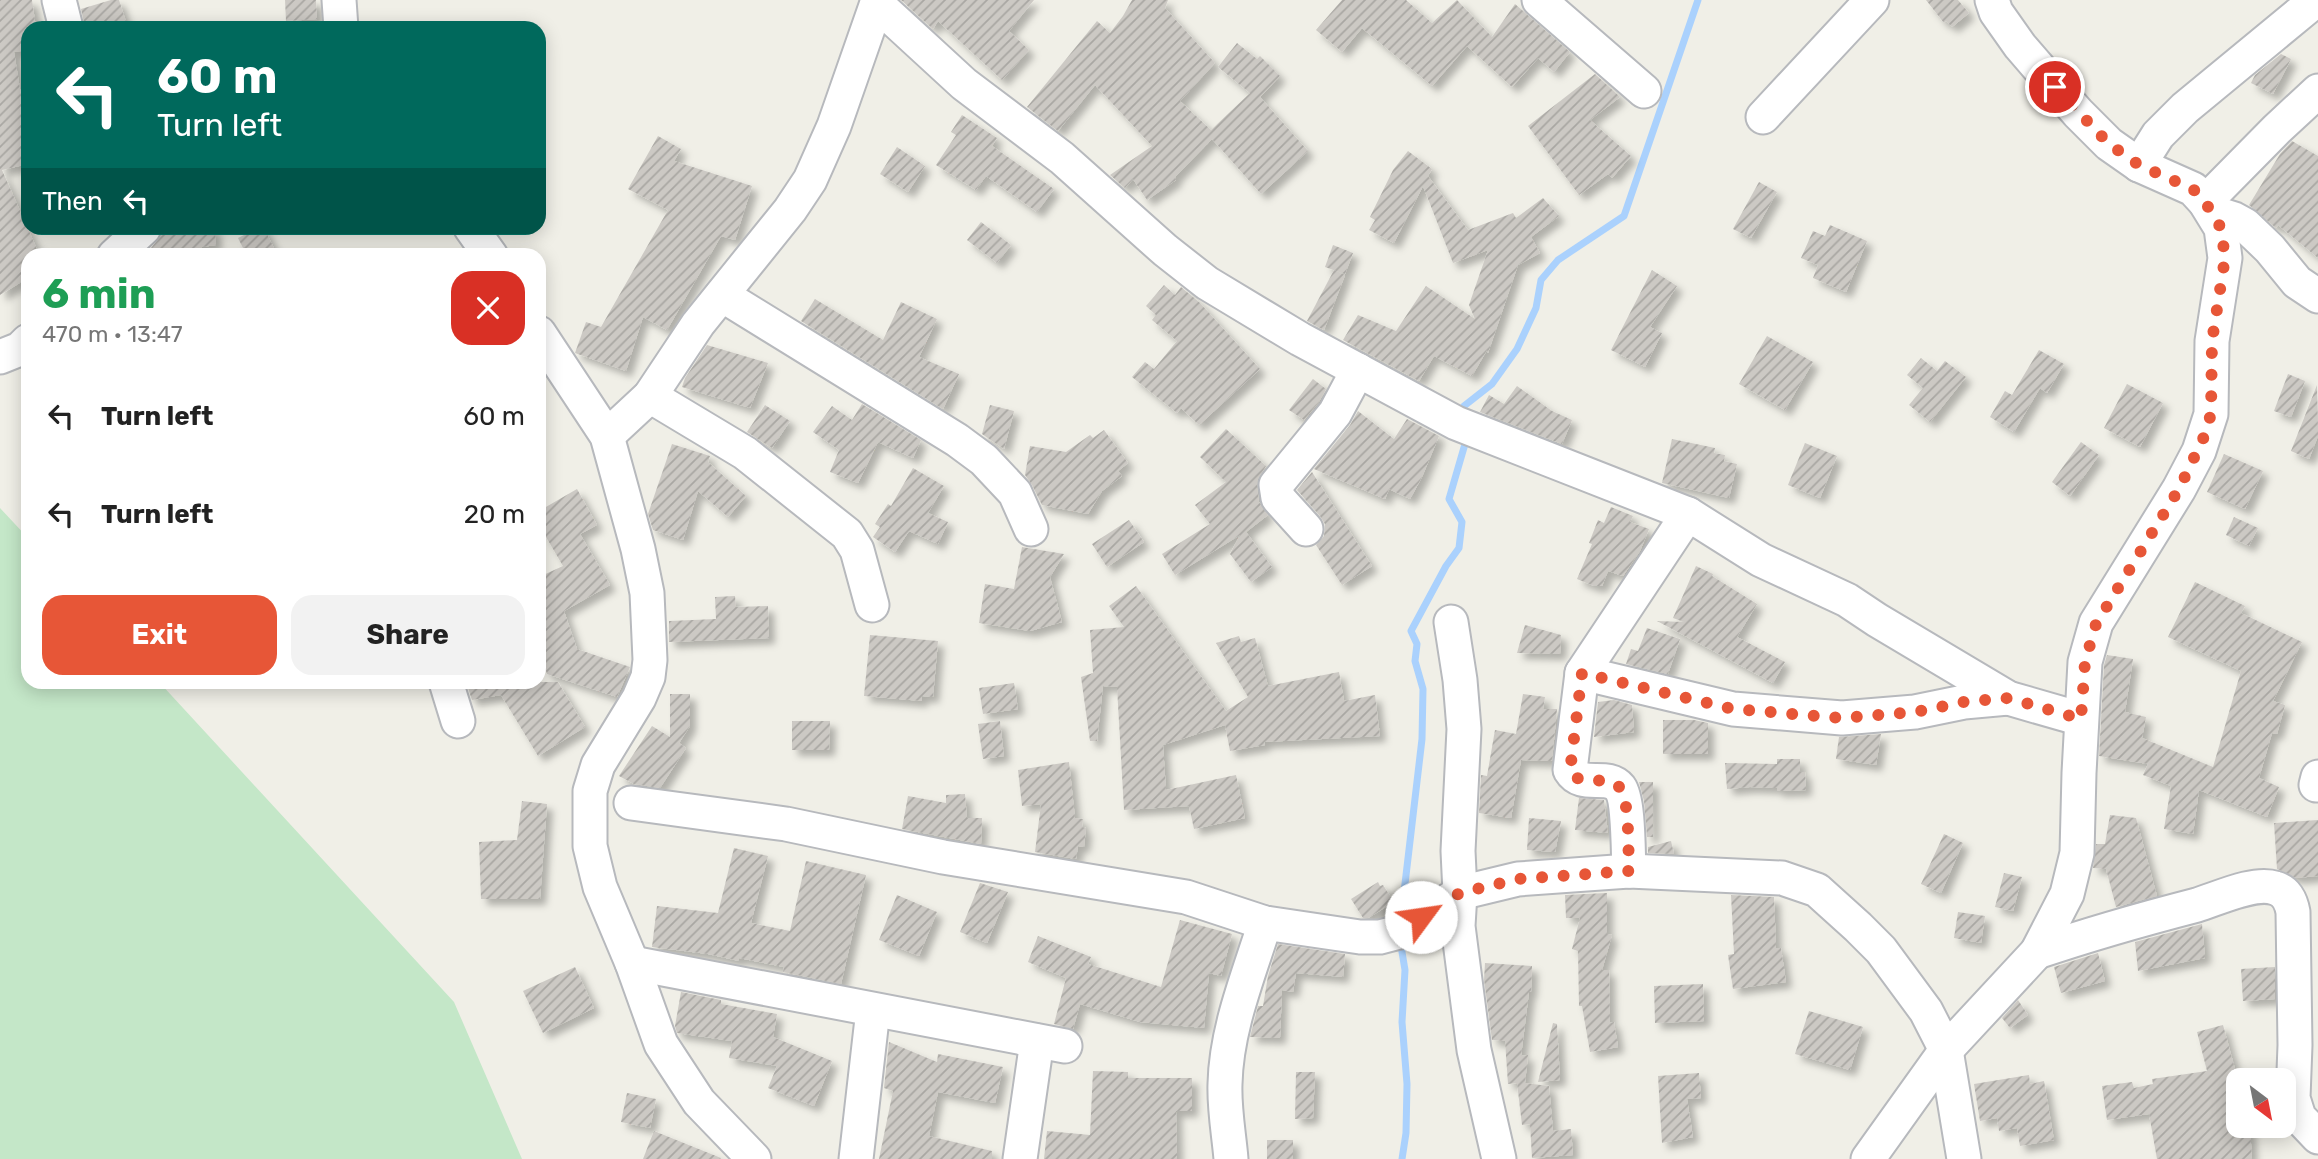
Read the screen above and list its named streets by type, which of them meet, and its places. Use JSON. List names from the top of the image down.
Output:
{
  "north": "bottom right",
  "page": {
    "turn": ["60 m", "Turn left"],
    "then": "Then",
    "heading": ["6 min", "470 m · 13:47"],
    "list": [
      {
        "name": "Turn left",
        "value": "60 m"
      },
      {
        "name": "Turn left",
        "value": "20 m"
      }
    ],
    "buttons": ["Exit", "Share"]
  }
}
